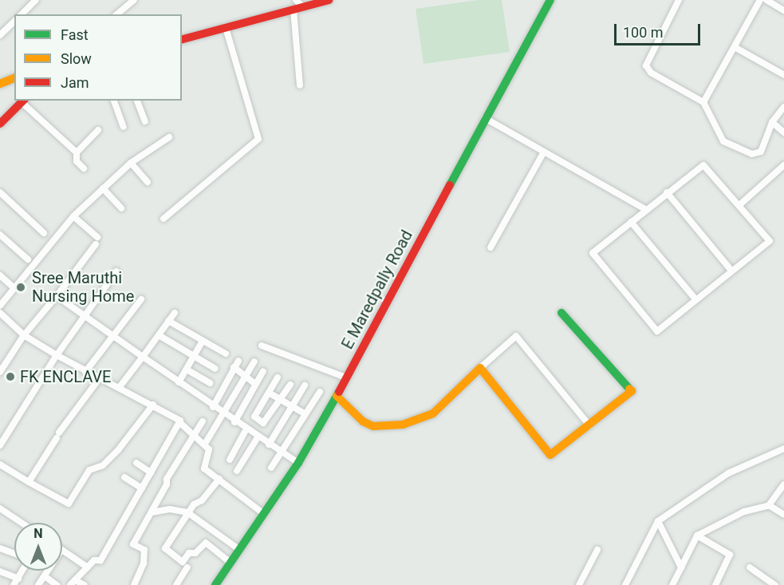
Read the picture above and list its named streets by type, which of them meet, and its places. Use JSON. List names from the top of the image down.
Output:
{
  "streets": {
    "main road": ["E Maredpally Road"]
  },
  "places": ["Sree Maruthi Nursing Home", "FK ENCLAVE"],
  "legend": ["Fast", "Slow", "Jam"],
  "scale_bar": "100 m",
  "north": "top"
}
